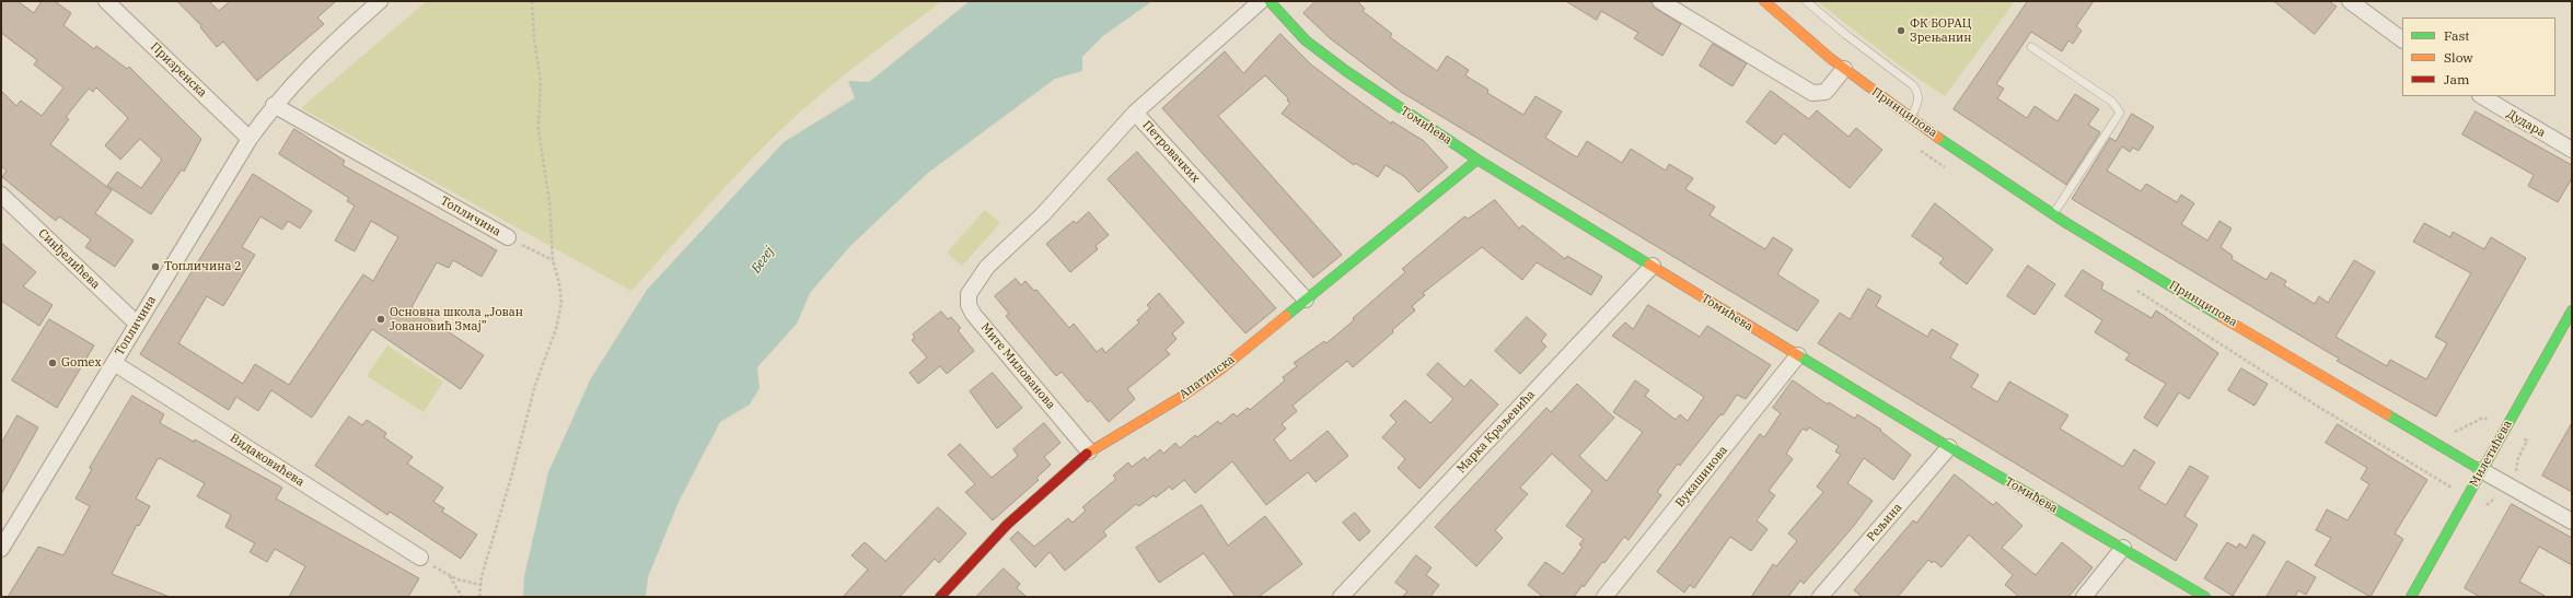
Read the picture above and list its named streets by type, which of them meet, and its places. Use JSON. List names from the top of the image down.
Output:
{
  "streets": {
    "street": [
      "Призренска",
      "Принципова",
      "Дудара",
      "Томићева",
      "Петровачких",
      "Топличина",
      "Синђелићева",
      "Мите Милованова",
      "Апатинска",
      "Марка Краљевића",
      "Милетићева",
      "Видаковићева",
      "Вукашинова",
      "Рељина"
    ]
  },
  "crossings": [
    ["Призренска", "Топличина"],
    ["Принципова", "Милетићева"],
    ["Томићева", "Апатинска"],
    ["Томићева", "Марка Краљевића"],
    ["Томићева", "Вукашинова"],
    ["Томићева", "Рељина"],
    ["Петровачких", "Мите Милованова"],
    ["Петровачких", "Апатинска"],
    ["Топличина", "Синђелићева"],
    ["Топличина", "Видаковићева"],
    ["Мите Милованова", "Апатинска"]
  ],
  "water": ["Бегеј"],
  "places": [
    "ФК БОРАЦ Зрењанин",
    "Топличина 2",
    "Основна школа „Јован Јовановић Змај”",
    "Gomex"
  ],
  "legend": ["Fast", "Slow", "Jam"]
}
